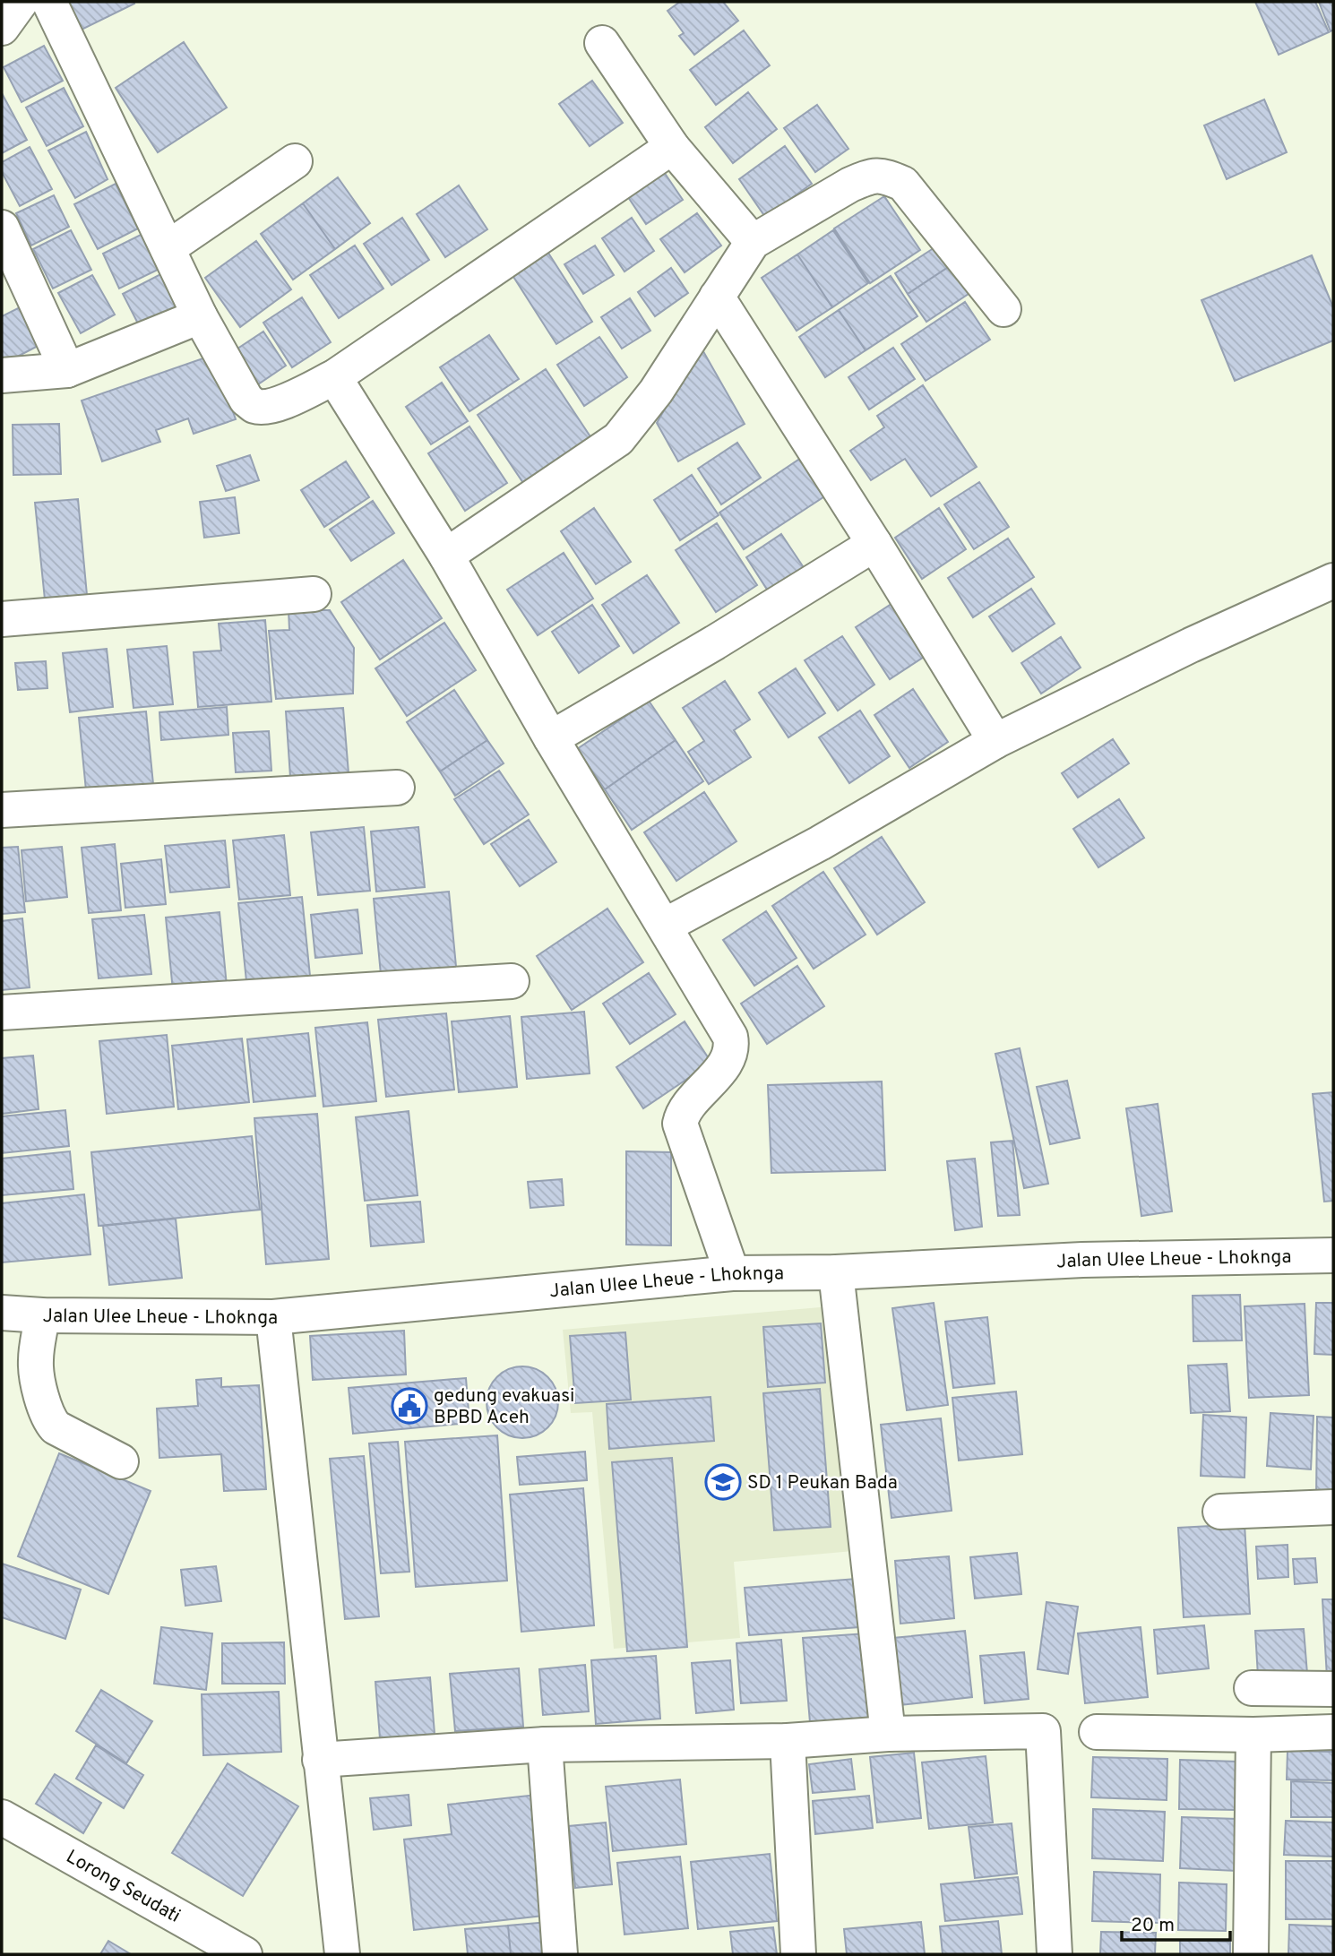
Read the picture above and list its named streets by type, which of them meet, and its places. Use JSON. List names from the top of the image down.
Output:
{
  "streets": {
    "main road": ["Jalan Ulee Lheue - Lhoknga", "Lorong Seudati"]
  },
  "places": {
    "public building": ["gedung evakuasi BPBD Aceh"],
    "school or university": ["SD 1 Peukan Bada"]
  },
  "scale_bar": "20 m"
}
